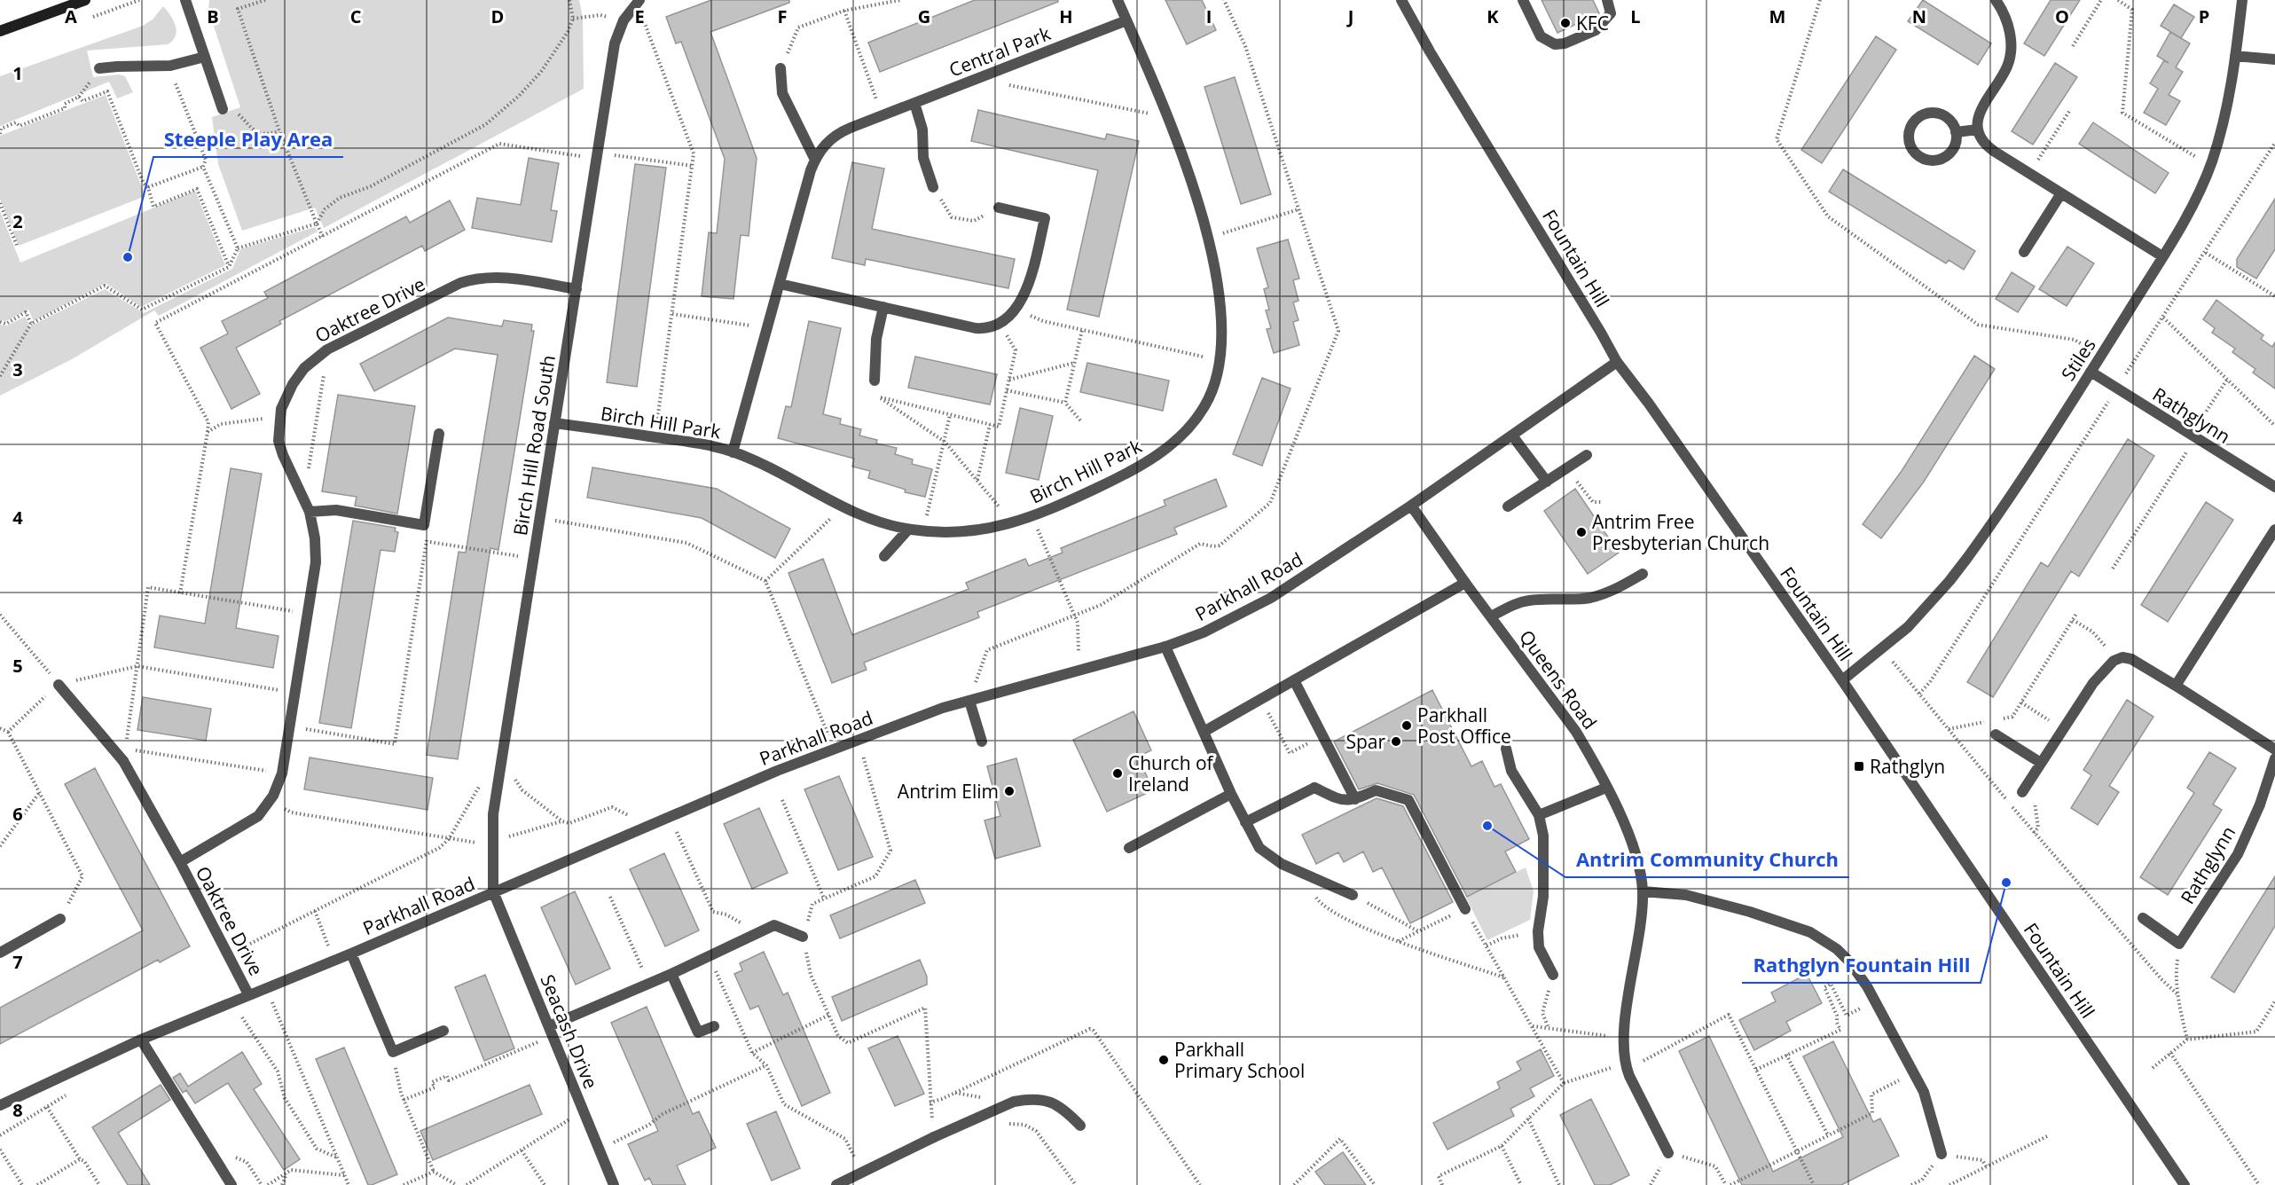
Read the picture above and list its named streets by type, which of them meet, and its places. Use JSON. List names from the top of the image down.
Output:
{
  "streets": {
    "street": [
      "Central Park",
      "Fountain Hill",
      "Oaktree Drive",
      "Stiles",
      "Rathglynn",
      "Birch Hill Park",
      "Birch Hill Road South",
      "Parkhall Road",
      "Queens Road",
      "Seacash Drive"
    ]
  },
  "crossings": [
    ["Central Park", "Birch Hill Park"],
    ["Fountain Hill", "Stiles"],
    ["Fountain Hill", "Parkhall Road"],
    ["Oaktree Drive", "Birch Hill Road South"],
    ["Oaktree Drive", "Parkhall Road"],
    ["Stiles", "Rathglynn"],
    ["Birch Hill Park", "Birch Hill Road South"],
    ["Birch Hill Road South", "Parkhall Road"],
    ["Birch Hill Road South", "Seacash Drive"],
    ["Parkhall Road", "Queens Road"],
    ["Parkhall Road", "Seacash Drive"]
  ],
  "places": {
    "other": [
      "KFC",
      "Steeple Play Area",
      "Antrim Free Presbyterian Church",
      "Parkhall Post Office",
      "Spar",
      "Church of Ireland",
      "Antrim Elim",
      "Antrim Community Church",
      "Rathglyn Fountain Hill",
      "Parkhall Primary School"
    ],
    "transit": ["Rathglyn"]
  },
  "grid": {
    "columns": [
      "A",
      "B",
      "C",
      "D",
      "E",
      "F",
      "G",
      "H",
      "I",
      "J",
      "K",
      "L",
      "M",
      "N",
      "O",
      "P"
    ],
    "rows": [
      "1",
      "2",
      "3",
      "4",
      "5",
      "6",
      "7",
      "8"
    ]
  }
}
